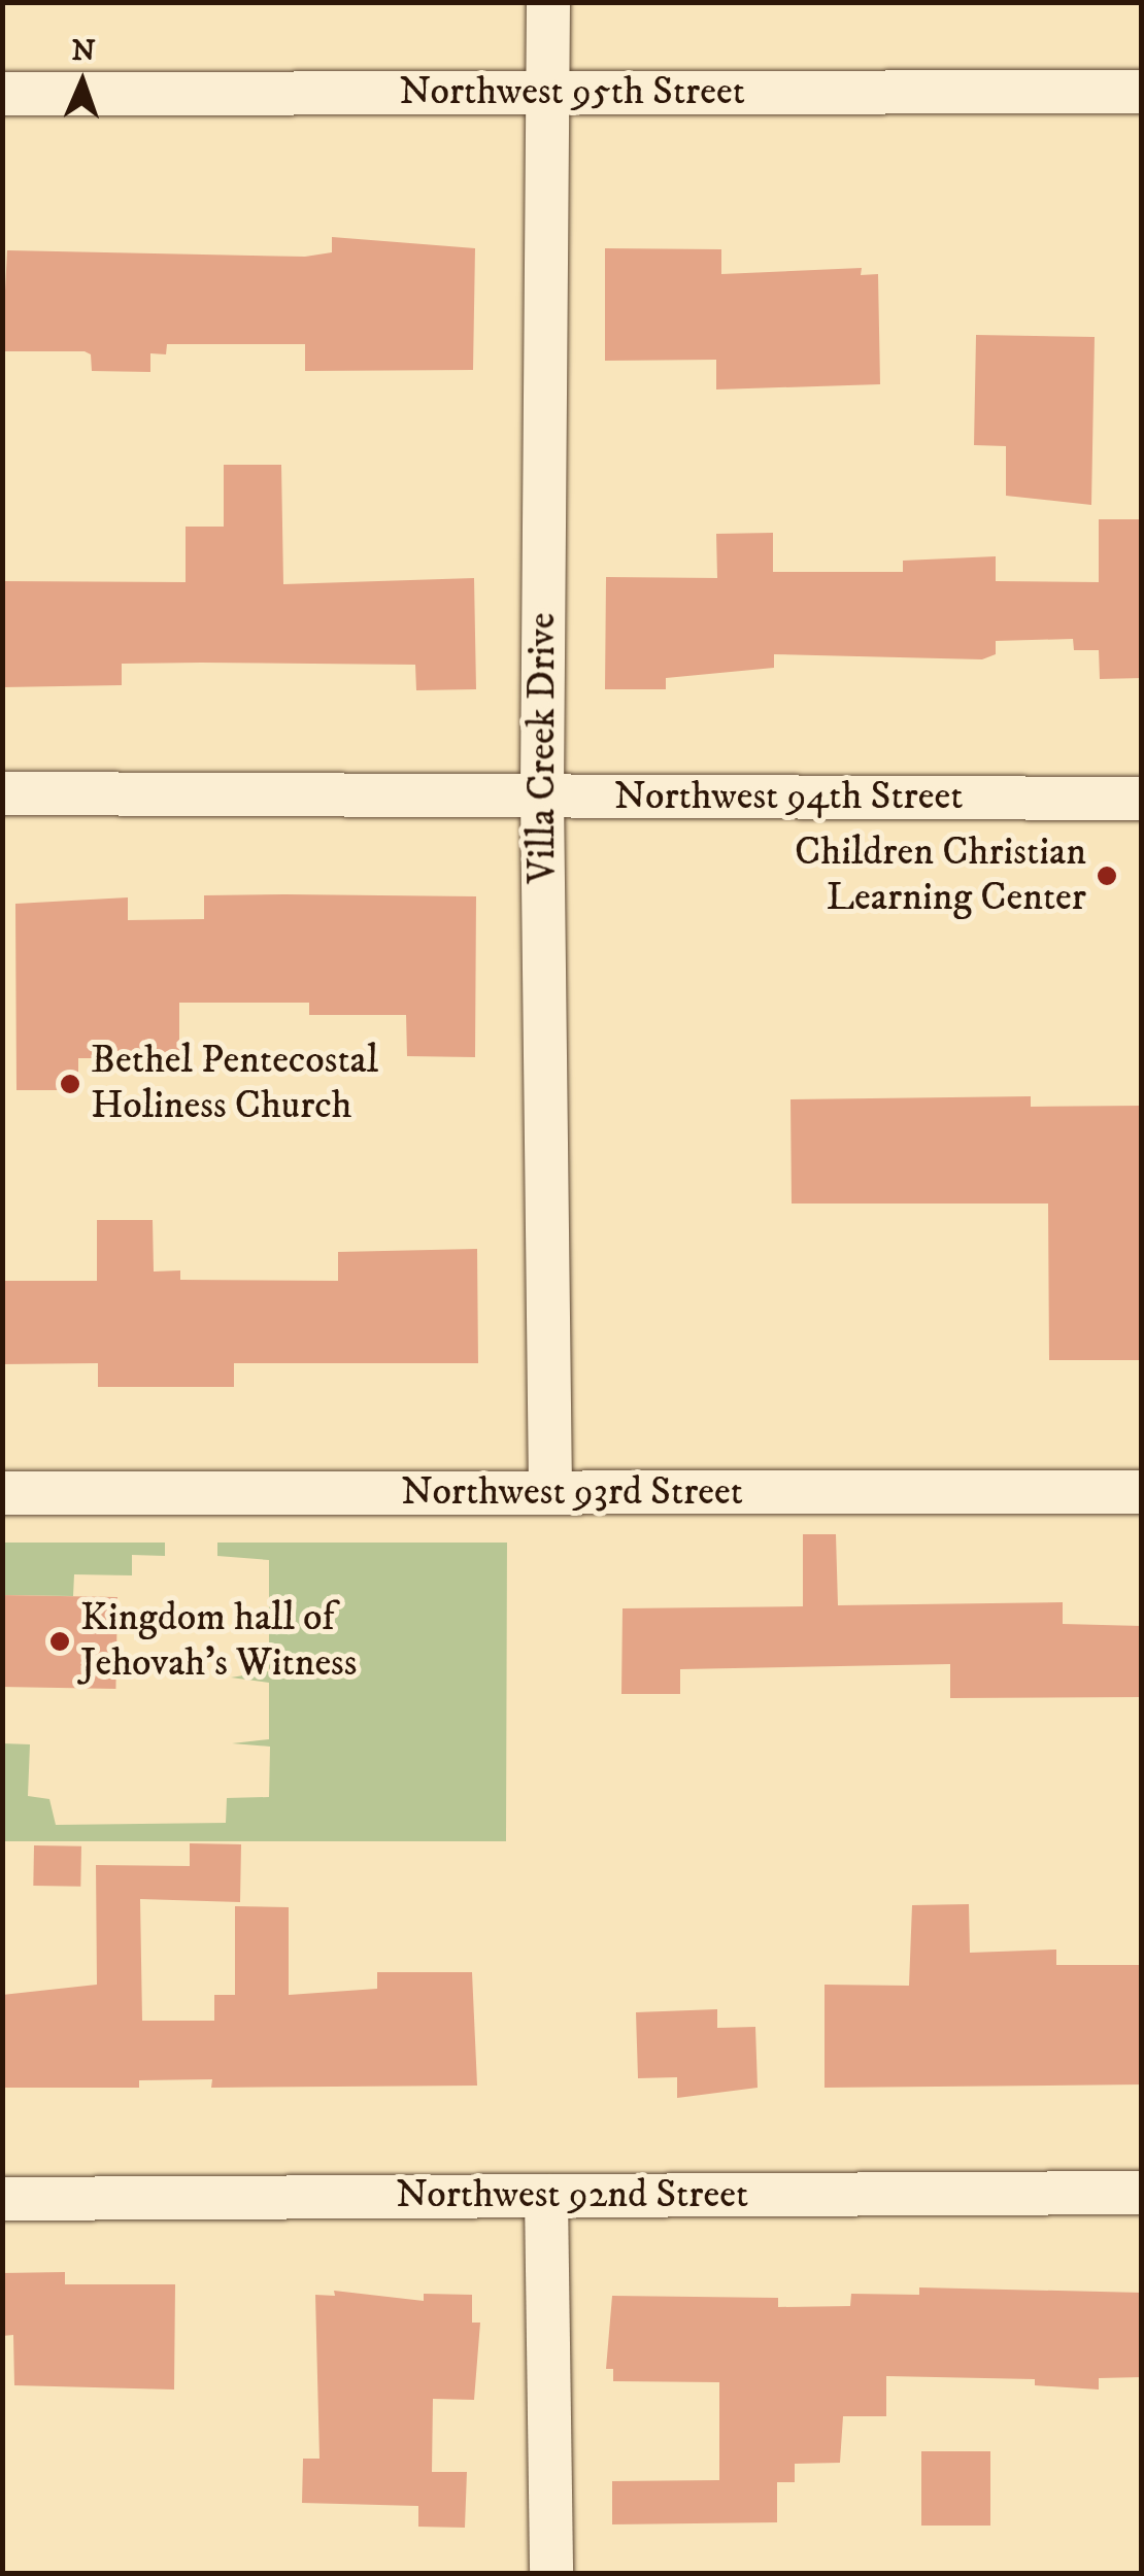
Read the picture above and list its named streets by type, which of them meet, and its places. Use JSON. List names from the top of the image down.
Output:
{
  "streets": {
    "street": [
      "Northwest 95th Street",
      "Villa Creek Drive",
      "Northwest 94th Street",
      "Northwest 93rd Street",
      "Northwest 92nd Street"
    ]
  },
  "crossings": [
    ["Northwest 95th Street", "Villa Creek Drive"],
    ["Villa Creek Drive", "Northwest 94th Street"],
    ["Villa Creek Drive", "Northwest 93rd Street"]
  ],
  "places": ["Children Christian Learning Center", "Bethel Pentecostal Holiness Church", "Kingdom hall of Jehovah's Witness"],
  "north": "top"
}
